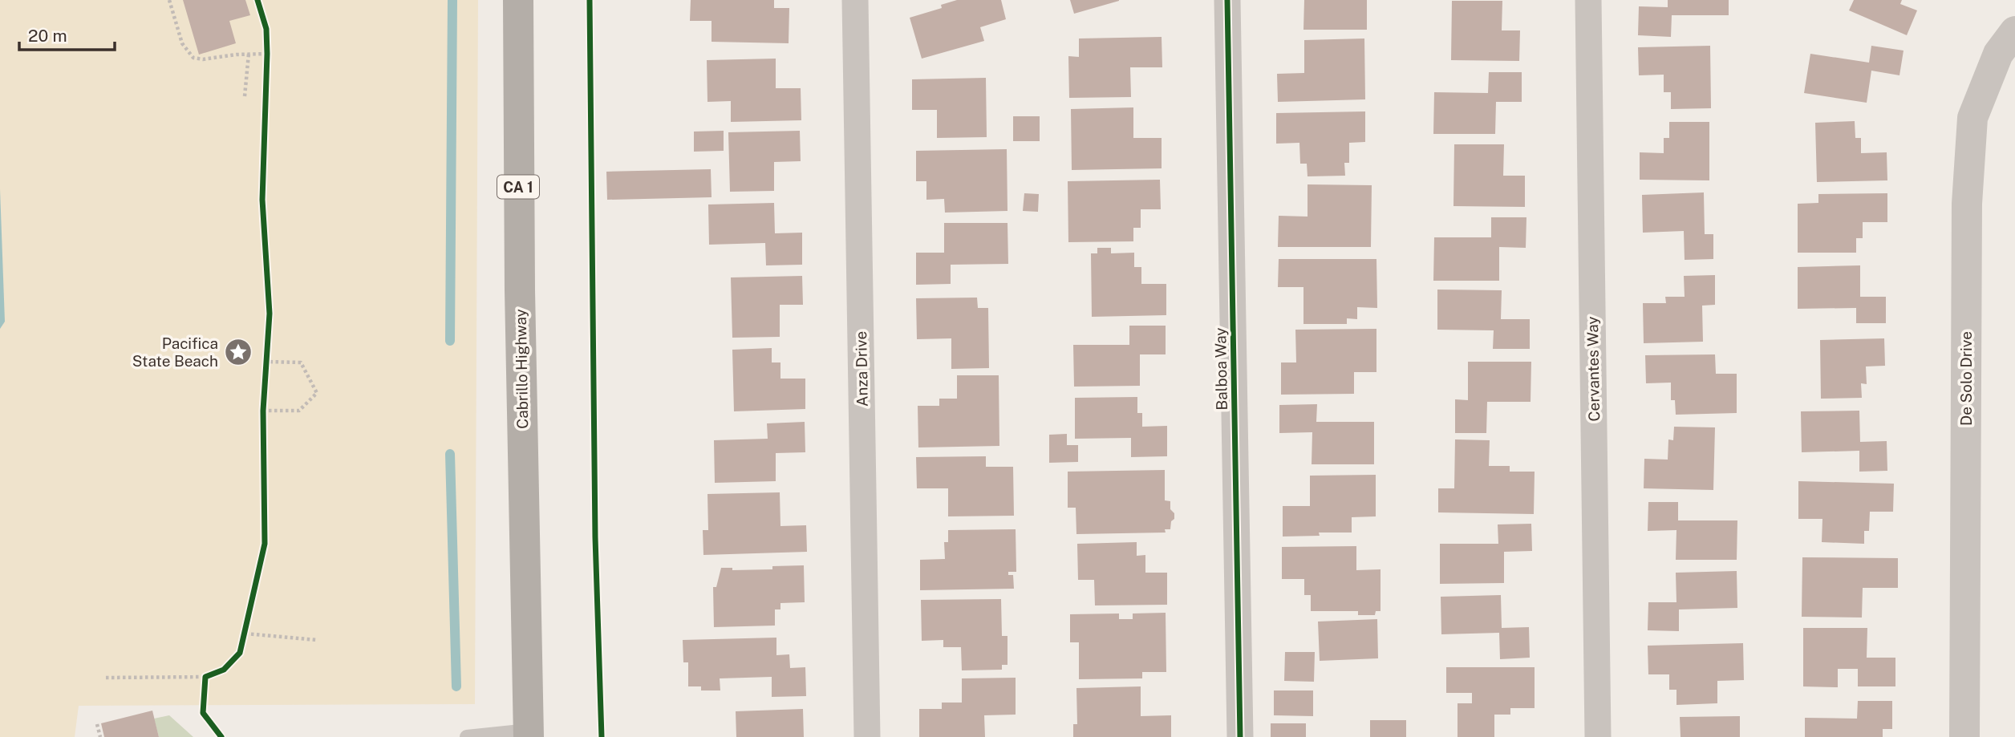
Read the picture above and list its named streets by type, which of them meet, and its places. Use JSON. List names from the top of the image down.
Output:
{
  "streets": {
    "highway": ["CA 1", "Cabrillo Highway"],
    "street": [
      "Anza Drive",
      "Balboa Way",
      "Cervantes Way",
      "De Solo Drive"
    ]
  },
  "places": {
    "place": ["Pacifica State Beach"]
  },
  "scale_bar": "20 m"
}
